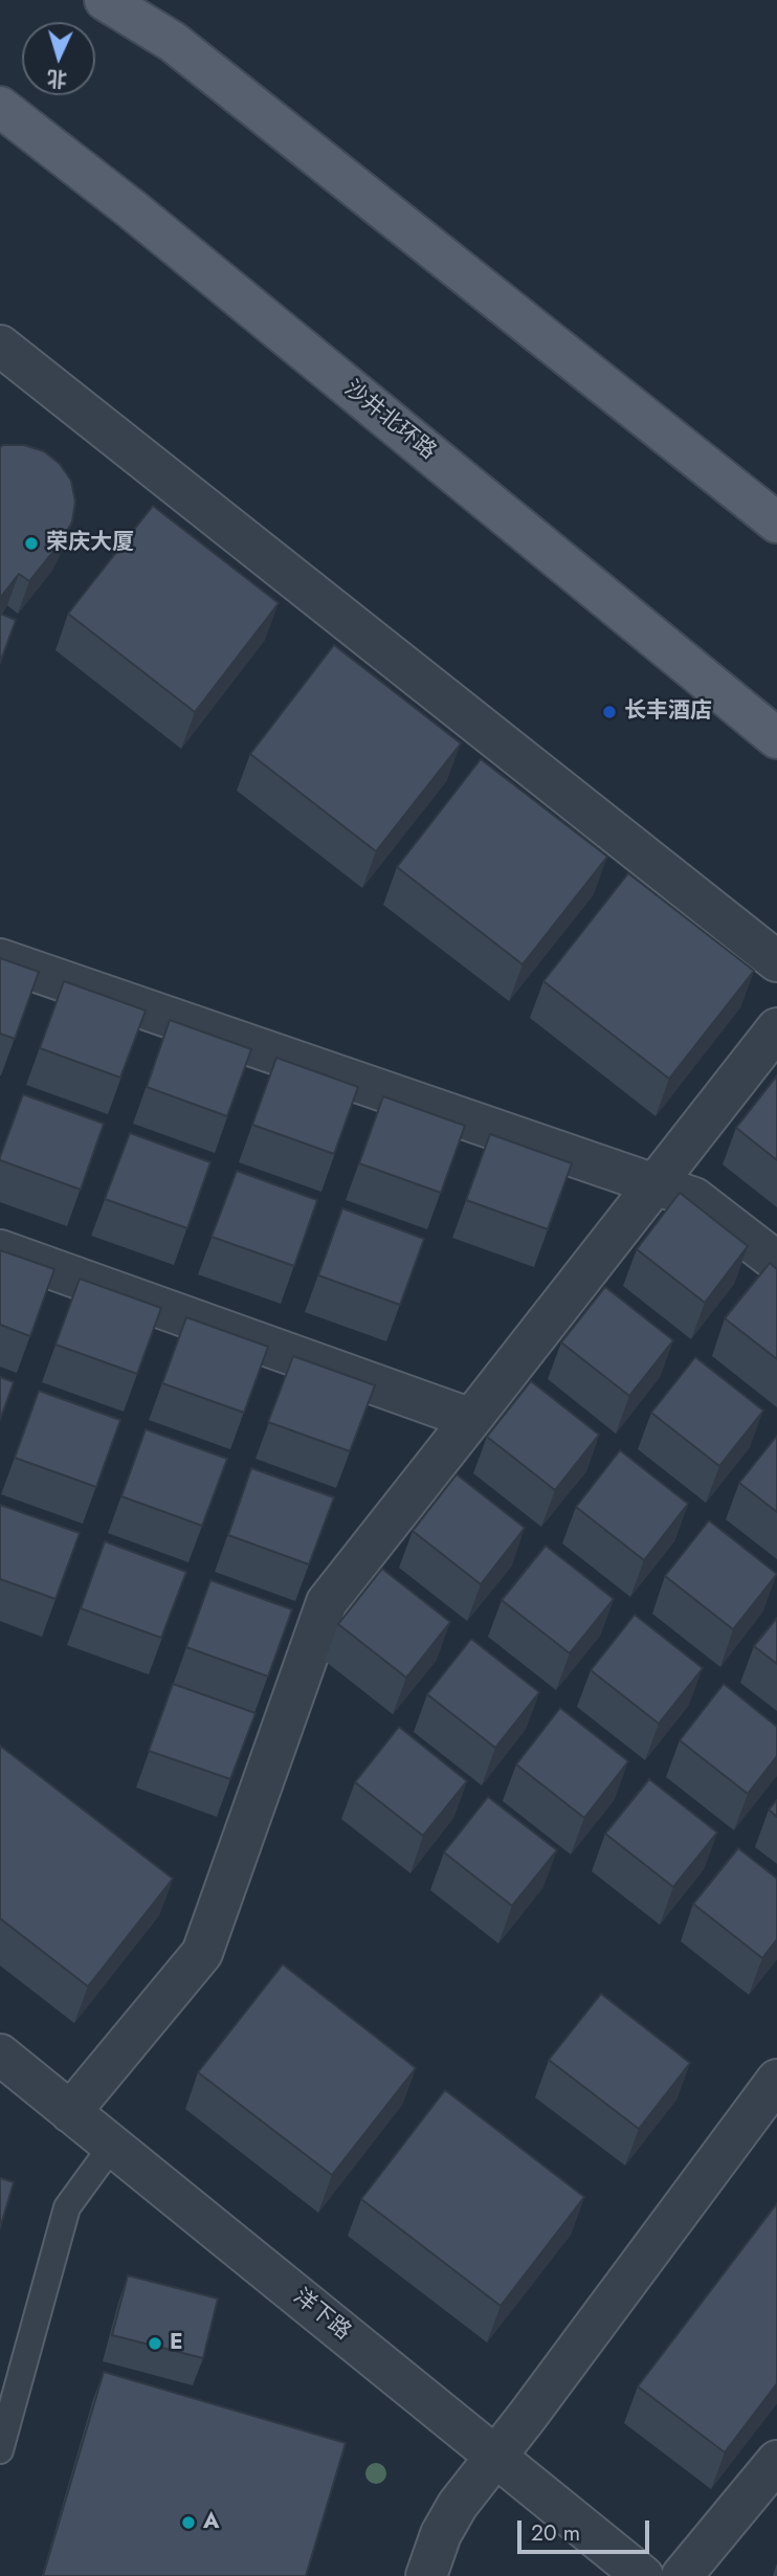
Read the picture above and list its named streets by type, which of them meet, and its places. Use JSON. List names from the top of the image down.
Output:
{
  "streets": {
    "main road": ["沙井北环路"],
    "street": ["洋下路"]
  },
  "places": [
    "荣庆大厦",
    "长丰酒店",
    "E",
    "A"
  ],
  "scale_bar": "20 m",
  "north": "bottom"
}
